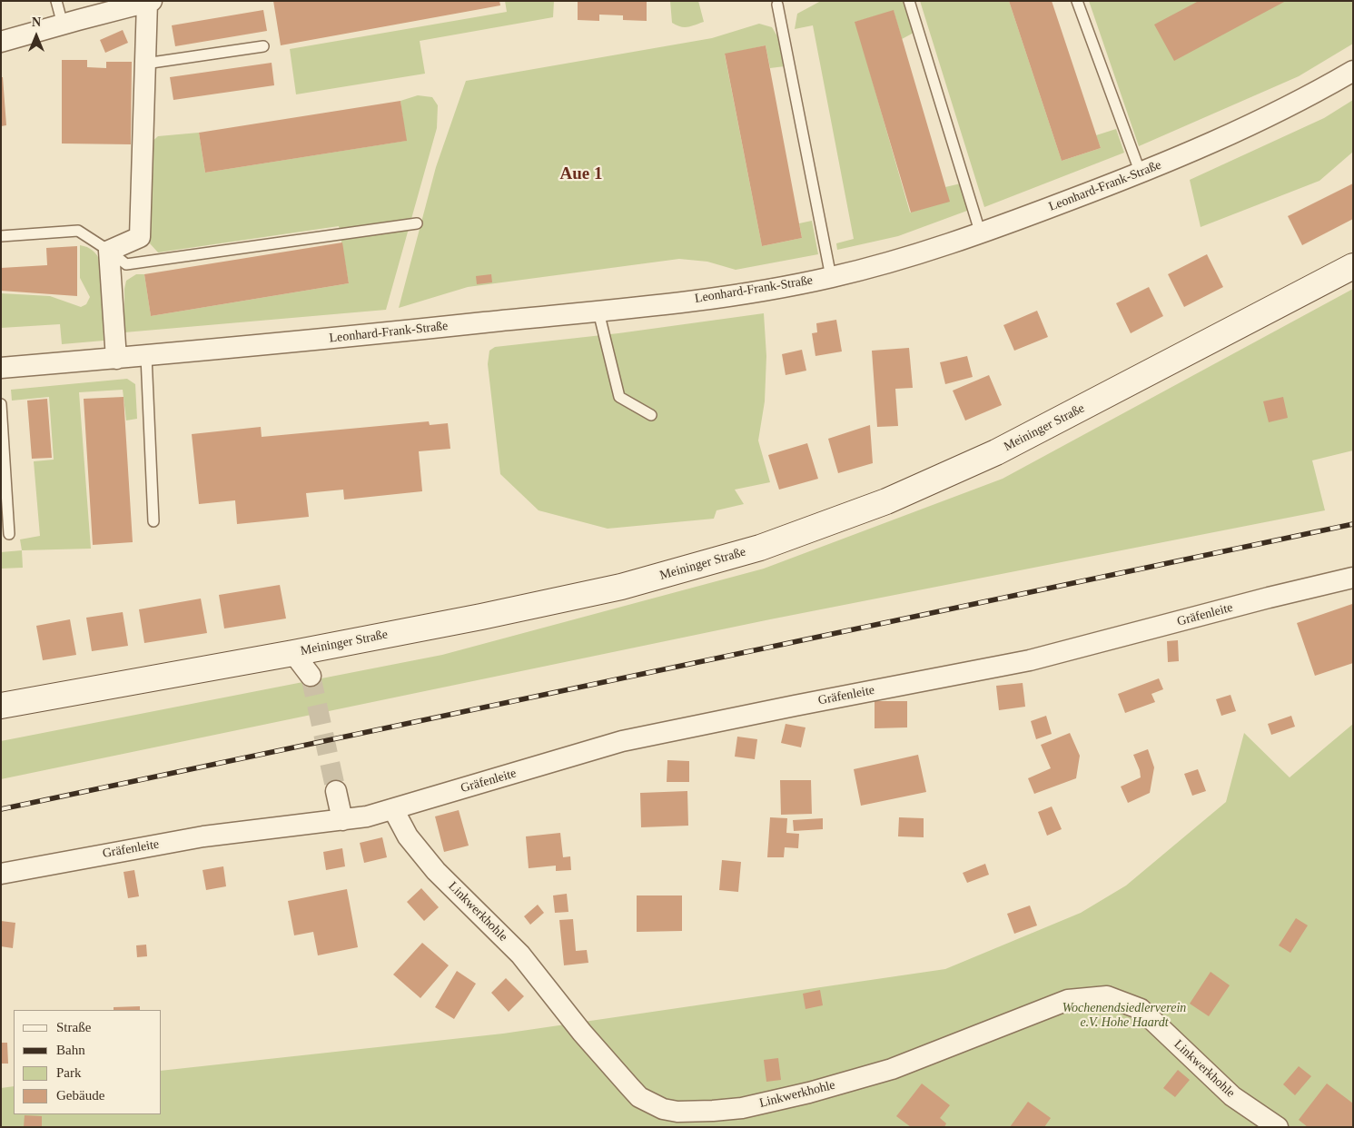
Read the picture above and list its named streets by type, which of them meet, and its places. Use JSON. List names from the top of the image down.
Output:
{
  "streets": {
    "main road": ["Meininger Straße"],
    "street": ["Leonhard-Frank-Straße", "Gräfenleite", "Linkwerkhohle"]
  },
  "crossings": [
    ["Gräfenleite", "Linkwerkhohle"]
  ],
  "districts": ["Aue 1"],
  "parks": ["Wochenendsiedlerverein e.V. Hohe Haardt"],
  "legend": [
    "Straße",
    "Bahn",
    "Park",
    "Gebäude"
  ],
  "north": "top"
}
